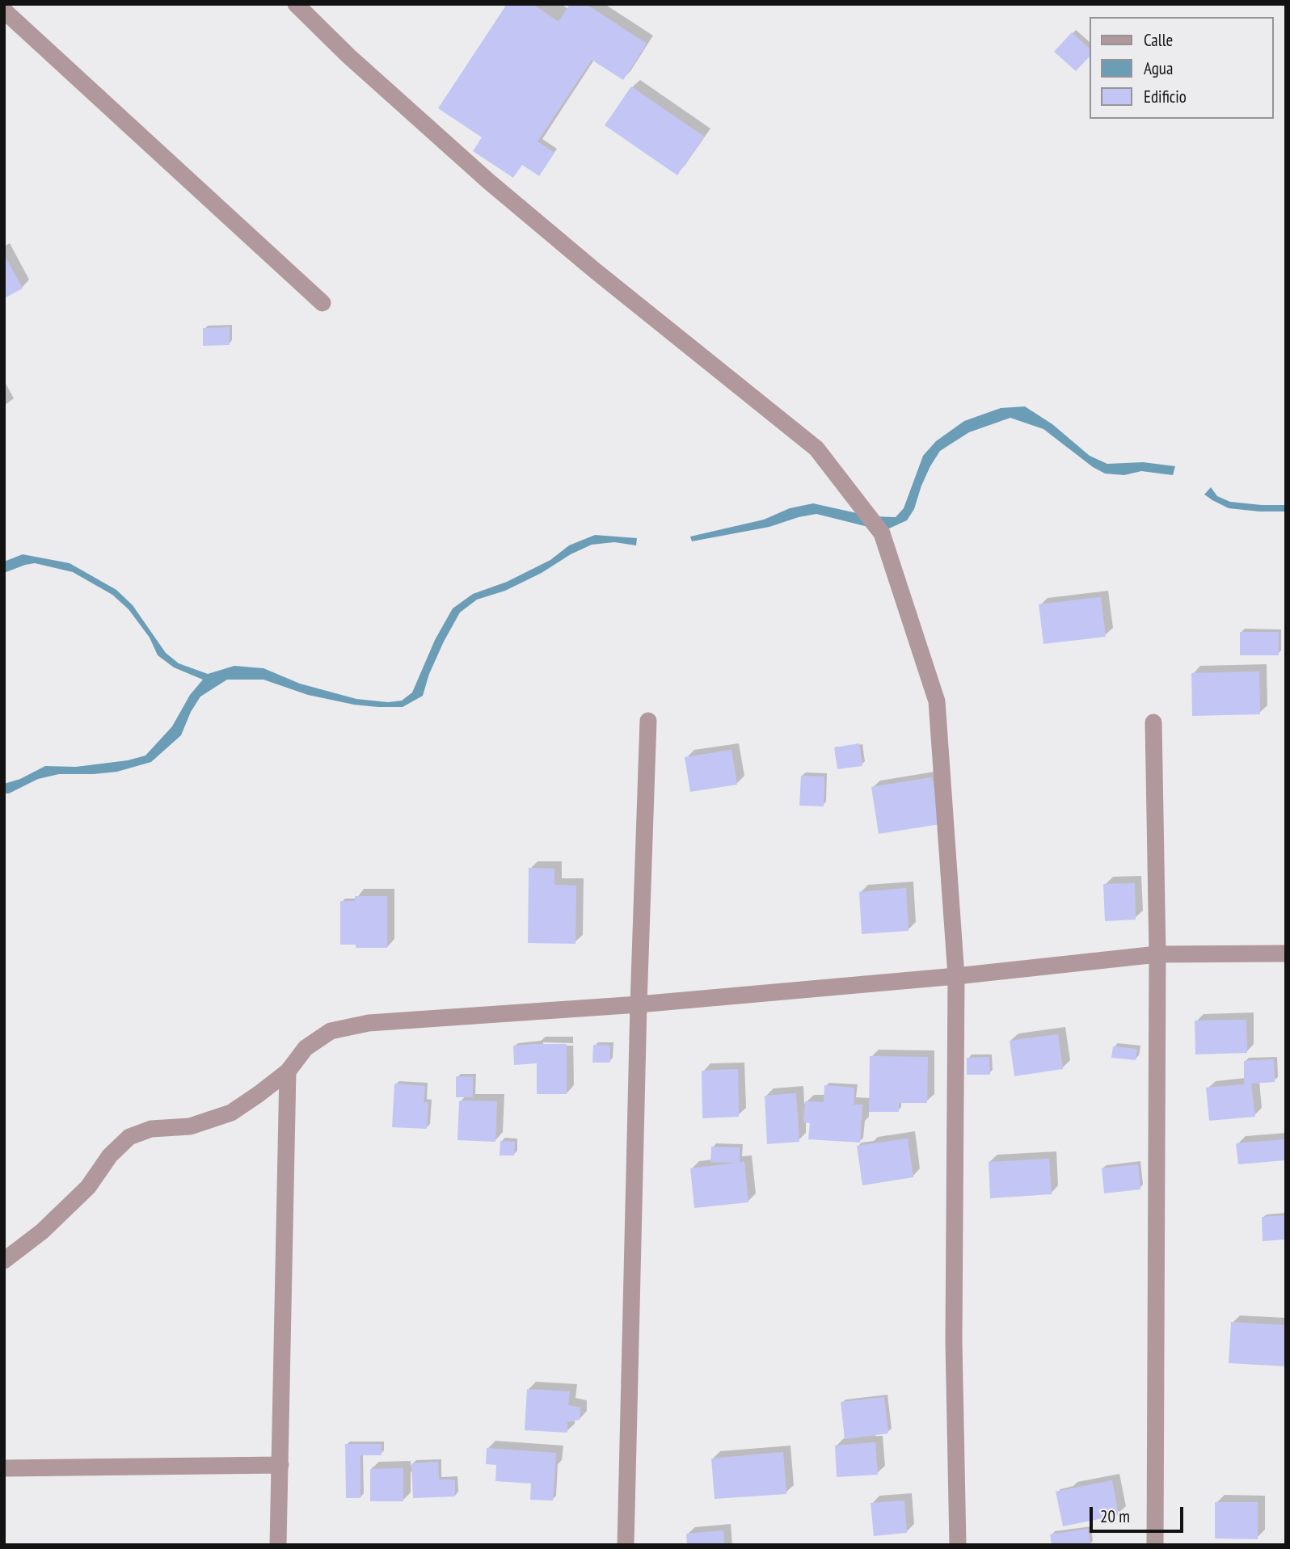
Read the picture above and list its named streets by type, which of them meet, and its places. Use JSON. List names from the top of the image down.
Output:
{
  "legend": ["Calle", "Agua", "Edificio"],
  "scale_bar": "20 m"
}
